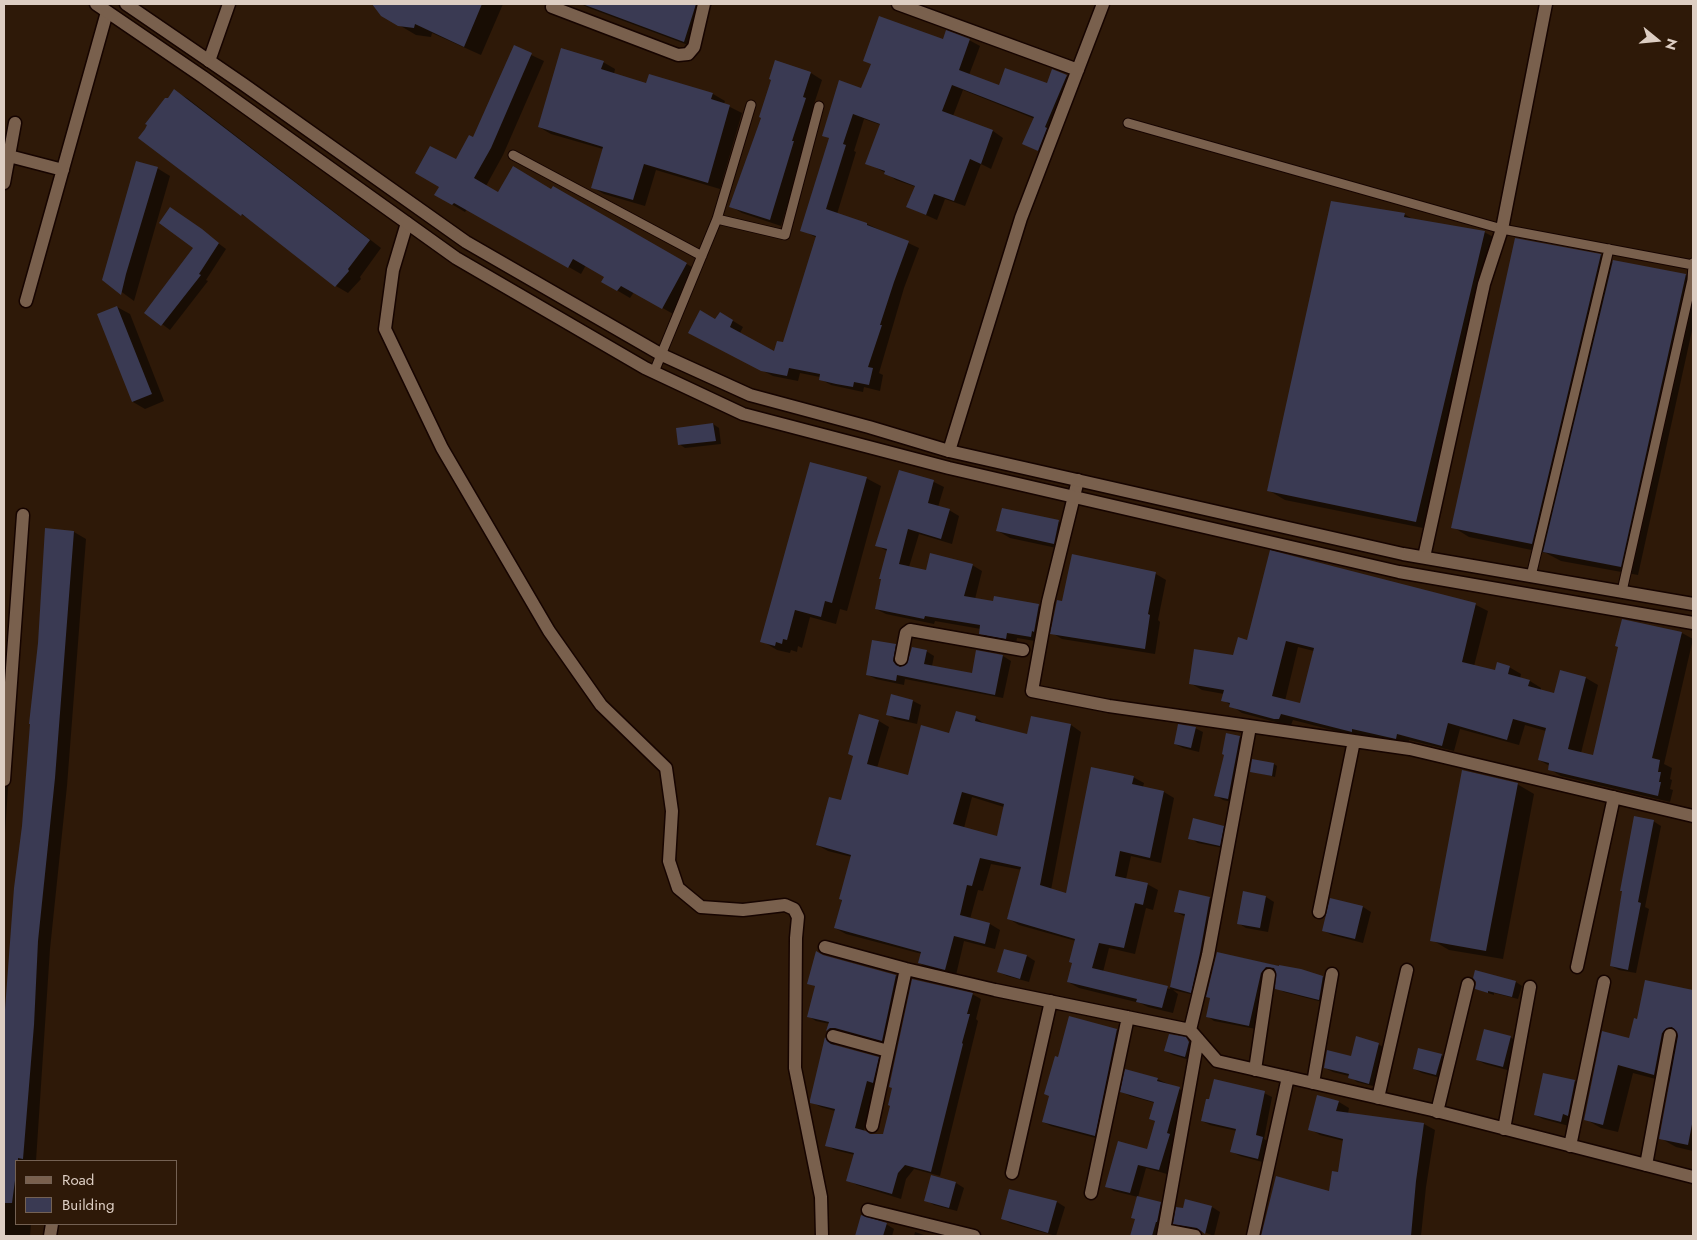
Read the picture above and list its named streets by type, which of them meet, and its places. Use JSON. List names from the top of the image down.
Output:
{
  "legend": ["Road", "Building"],
  "north": "right"
}
